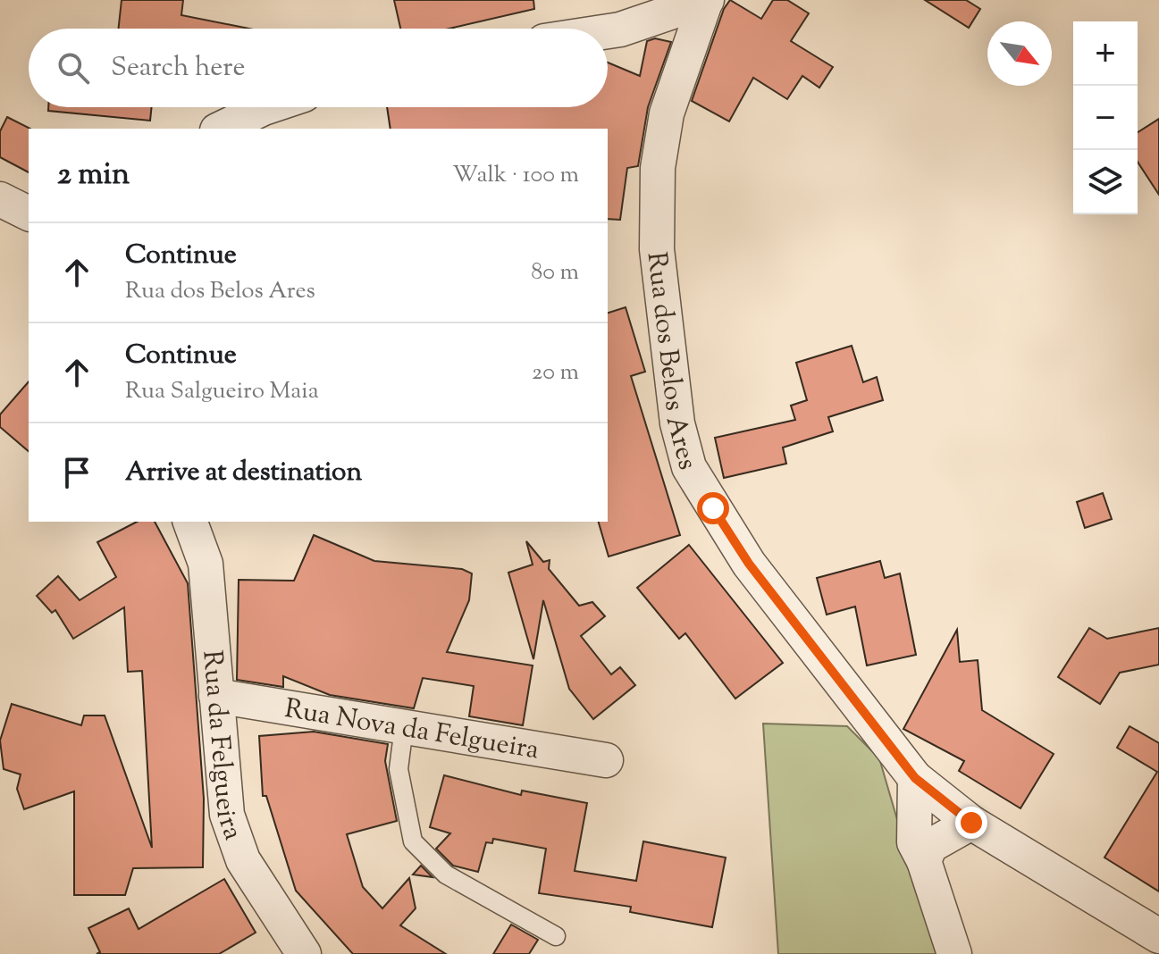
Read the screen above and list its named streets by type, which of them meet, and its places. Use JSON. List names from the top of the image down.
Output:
{
  "streets": {
    "street": ["Rua dos Belos Ares", "Rua Nova da Felgueira", "Rua da Felgueira"]
  },
  "crossings": [
    ["Rua Nova da Felgueira", "Rua da Felgueira"]
  ],
  "north": "bottom right",
  "page": {
    "map_buttons": ["+", "−"],
    "search": "Search here",
    "heading": ["2 min", "Walk · 100 m"],
    "list": [
      ["Continue", "Rua dos Belos Ares", "80 m"],
      ["Continue", "Rua Salgueiro Maia", "20 m"],
      "Arrive at destination"
    ]
  }
}
